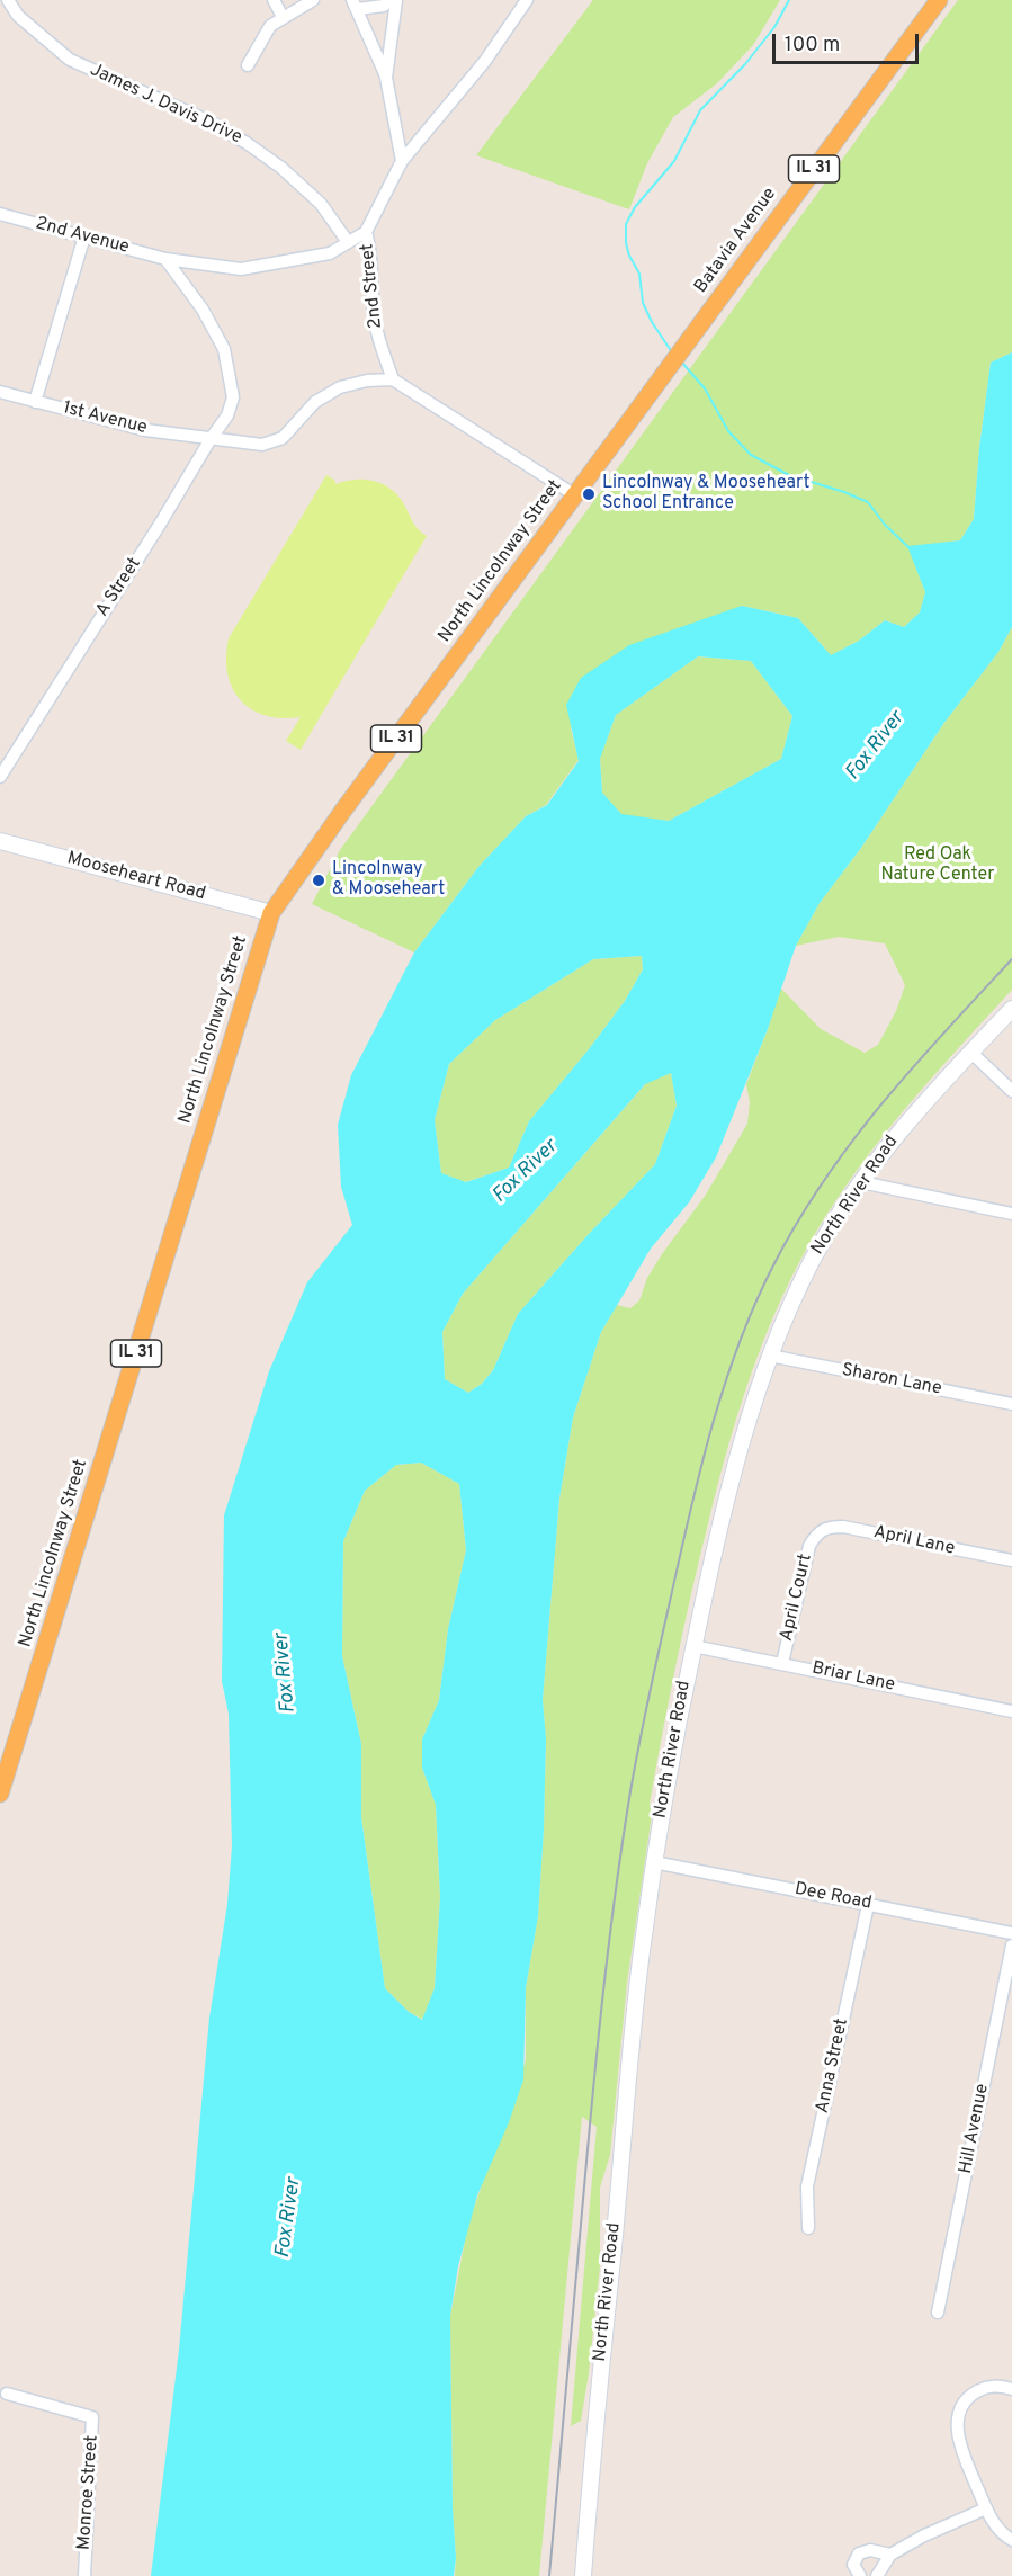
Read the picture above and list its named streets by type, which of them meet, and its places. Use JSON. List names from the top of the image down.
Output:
{
  "streets": {
    "main road": [
      "IL 31",
      "Batavia Avenue",
      "North Lincolnway Street",
      "Mooseheart Road",
      "North River Road"
    ],
    "street": [
      "James J. Davis Drive",
      "2nd Avenue",
      "2nd Street",
      "1st Avenue",
      "A Street",
      "Sharon Lane",
      "April Lane",
      "April Court",
      "Briar Lane",
      "Dee Road",
      "Anna Street",
      "Hill Avenue",
      "Monroe Street"
    ]
  },
  "crossings": [
    ["James J. Davis Drive", "2nd Avenue"],
    ["2nd Avenue", "A Street"],
    ["Batavia Avenue", "North Lincolnway Street"],
    ["2nd Street", "1st Avenue"],
    ["1st Avenue", "A Street"],
    ["North Lincolnway Street", "Mooseheart Road"],
    ["North River Road", "Sharon Lane"],
    ["North River Road", "Briar Lane"],
    ["North River Road", "Dee Road"],
    ["April Lane", "April Court"],
    ["April Court", "Briar Lane"],
    ["Dee Road", "Anna Street"]
  ],
  "water": ["Fox River"],
  "parks": ["Red Oak Nature Center"],
  "places": ["Lincolnway & Mooseheart School Entrance", "Lincolnway & Mooseheart"],
  "scale_bar": "100 m"
}
